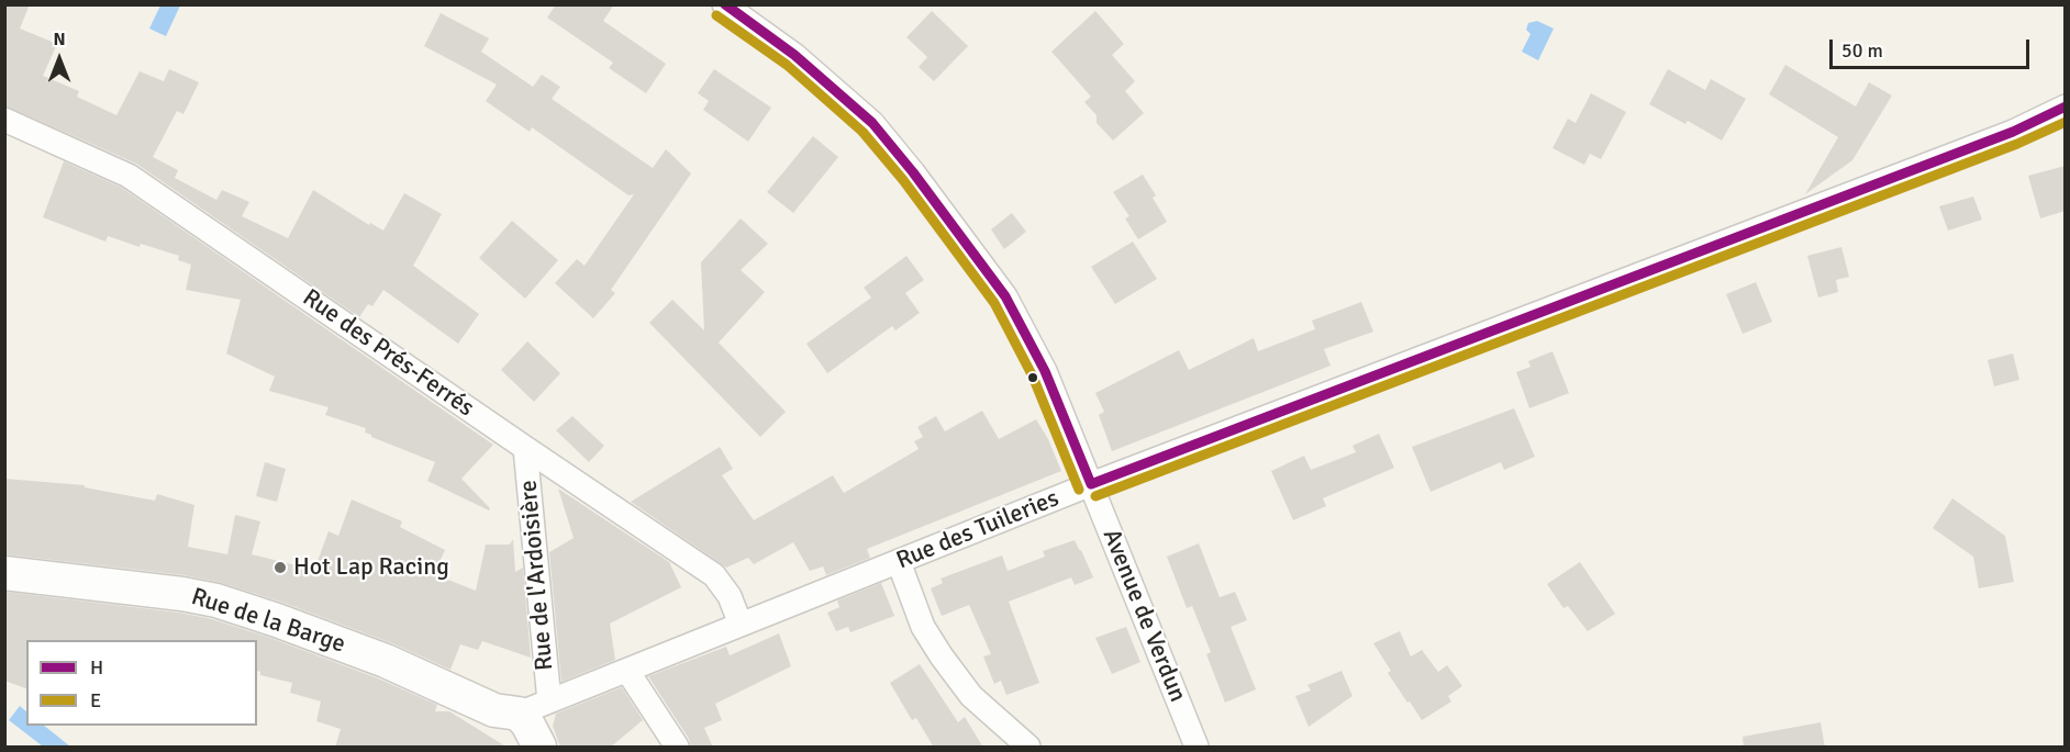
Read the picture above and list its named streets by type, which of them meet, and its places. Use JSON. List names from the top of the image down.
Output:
{
  "streets": {
    "main road": ["Rue de la Barge"],
    "street": [
      "Rue des Prés-Ferrés",
      "Rue des Tuileries",
      "Rue de l'Ardoisière",
      "Avenue de Verdun"
    ]
  },
  "crossings": [
    ["Rue des Prés-Ferrés", "Rue des Tuileries"],
    ["Rue des Prés-Ferrés", "Rue de l'Ardoisière"],
    ["Rue des Tuileries", "Rue de l'Ardoisière"],
    ["Rue des Tuileries", "Avenue de Verdun"],
    ["Rue des Tuileries", "Rue de la Barge"]
  ],
  "places": ["Hot Lap Racing"],
  "lines": ["transit line H", "transit line E"],
  "legend": ["H", "E"],
  "scale_bar": "50 m",
  "north": "top"
}
